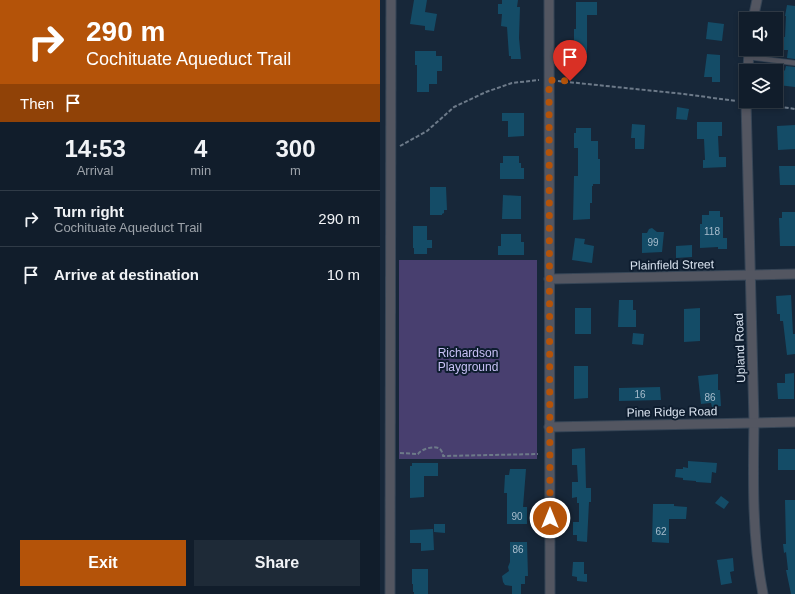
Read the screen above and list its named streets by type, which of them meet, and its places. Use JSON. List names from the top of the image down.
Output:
{
  "streets": {
    "street": ["Plainfield Street", "Upland Road", "Pine Ridge Road"]
  },
  "crossings": [
    ["Plainfield Street", "Upland Road"],
    ["Upland Road", "Pine Ridge Road"]
  ],
  "parks": ["Richardson Playground"],
  "house_numbers": [
    "118",
    "99",
    "16",
    "86",
    "90",
    "62",
    "86"
  ],
  "page": {
    "turn": ["290 m", "Cochituate Aqueduct Trail"],
    "then": "Then",
    "eta": [
      "14:53",
      "Arrival",
      "4",
      "min",
      "300",
      "m"
    ],
    "list": [
      {
        "name": "Turn right",
        "note": "Cochituate Aqueduct Trail",
        "value": "290 m"
      },
      {
        "name": "Arrive at destination",
        "value": "10 m"
      }
    ],
    "buttons": ["Exit", "Share"]
  }
}
